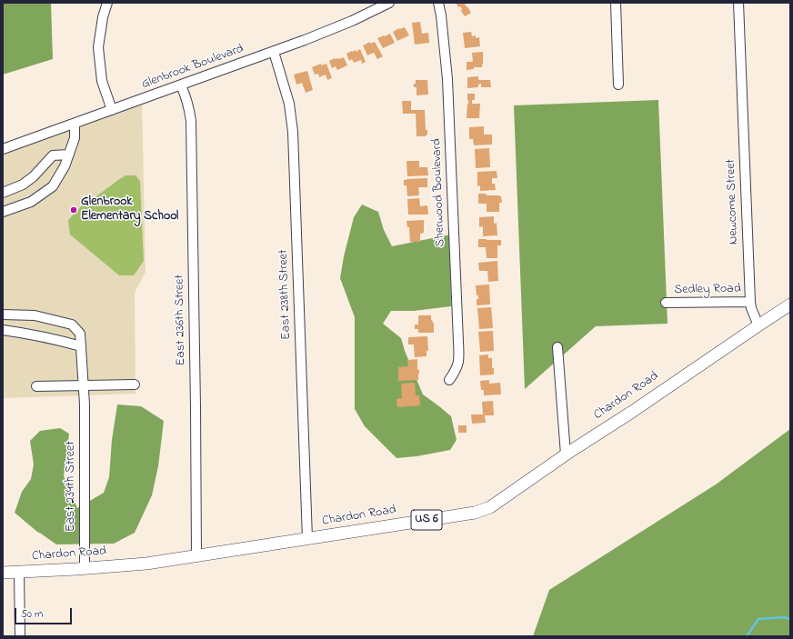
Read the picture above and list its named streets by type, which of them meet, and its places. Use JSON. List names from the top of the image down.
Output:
{
  "streets": {
    "main road": ["Chardon Road", "US 6"],
    "street": [
      "Glenbrook Boulevard",
      "Sherwood Boulevard",
      "Newcome Street",
      "Sedley Road",
      "East 238th Street",
      "East 236th Street",
      "East 234th Street"
    ]
  },
  "crossings": [
    ["Glenbrook Boulevard", "East 238th Street"],
    ["Glenbrook Boulevard", "East 236th Street"],
    ["Newcome Street", "Sedley Road"],
    ["Newcome Street", "Chardon Road"],
    ["East 238th Street", "Chardon Road"],
    ["East 236th Street", "Chardon Road"],
    ["Chardon Road", "East 234th Street"]
  ],
  "places": ["Glenbrook Elementary School"],
  "scale_bar": "50 m"
}
